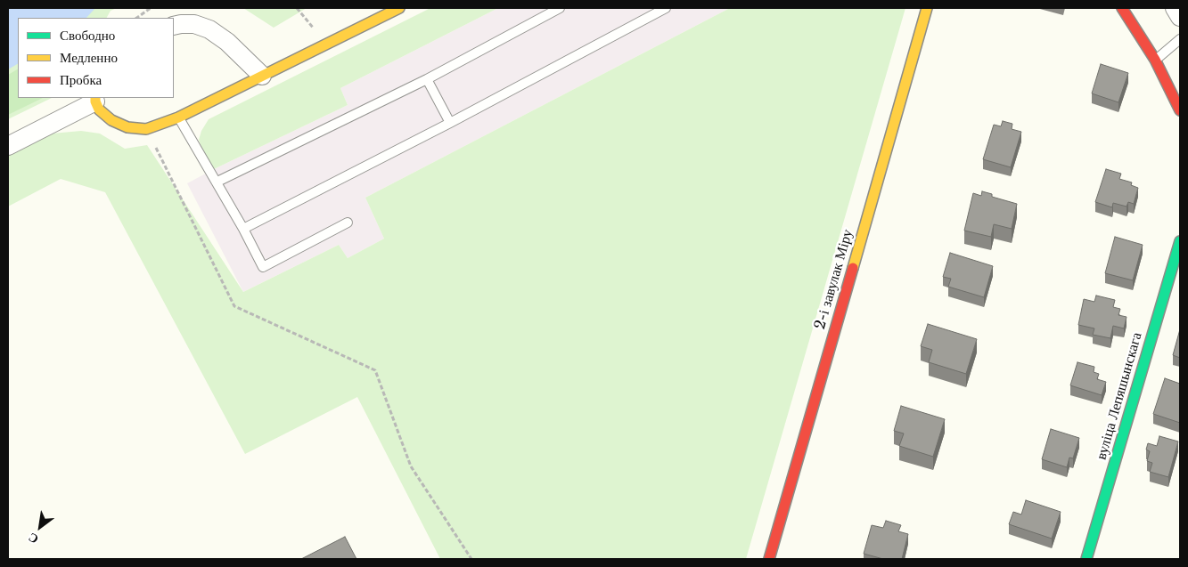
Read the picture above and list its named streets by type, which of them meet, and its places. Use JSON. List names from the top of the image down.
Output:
{
  "streets": {
    "street": ["2-і завулак Міру", "вуліца Лепяшынскага"]
  },
  "legend": ["Свободно", "Медленно", "Пробка"],
  "north": "bottom left"
}
